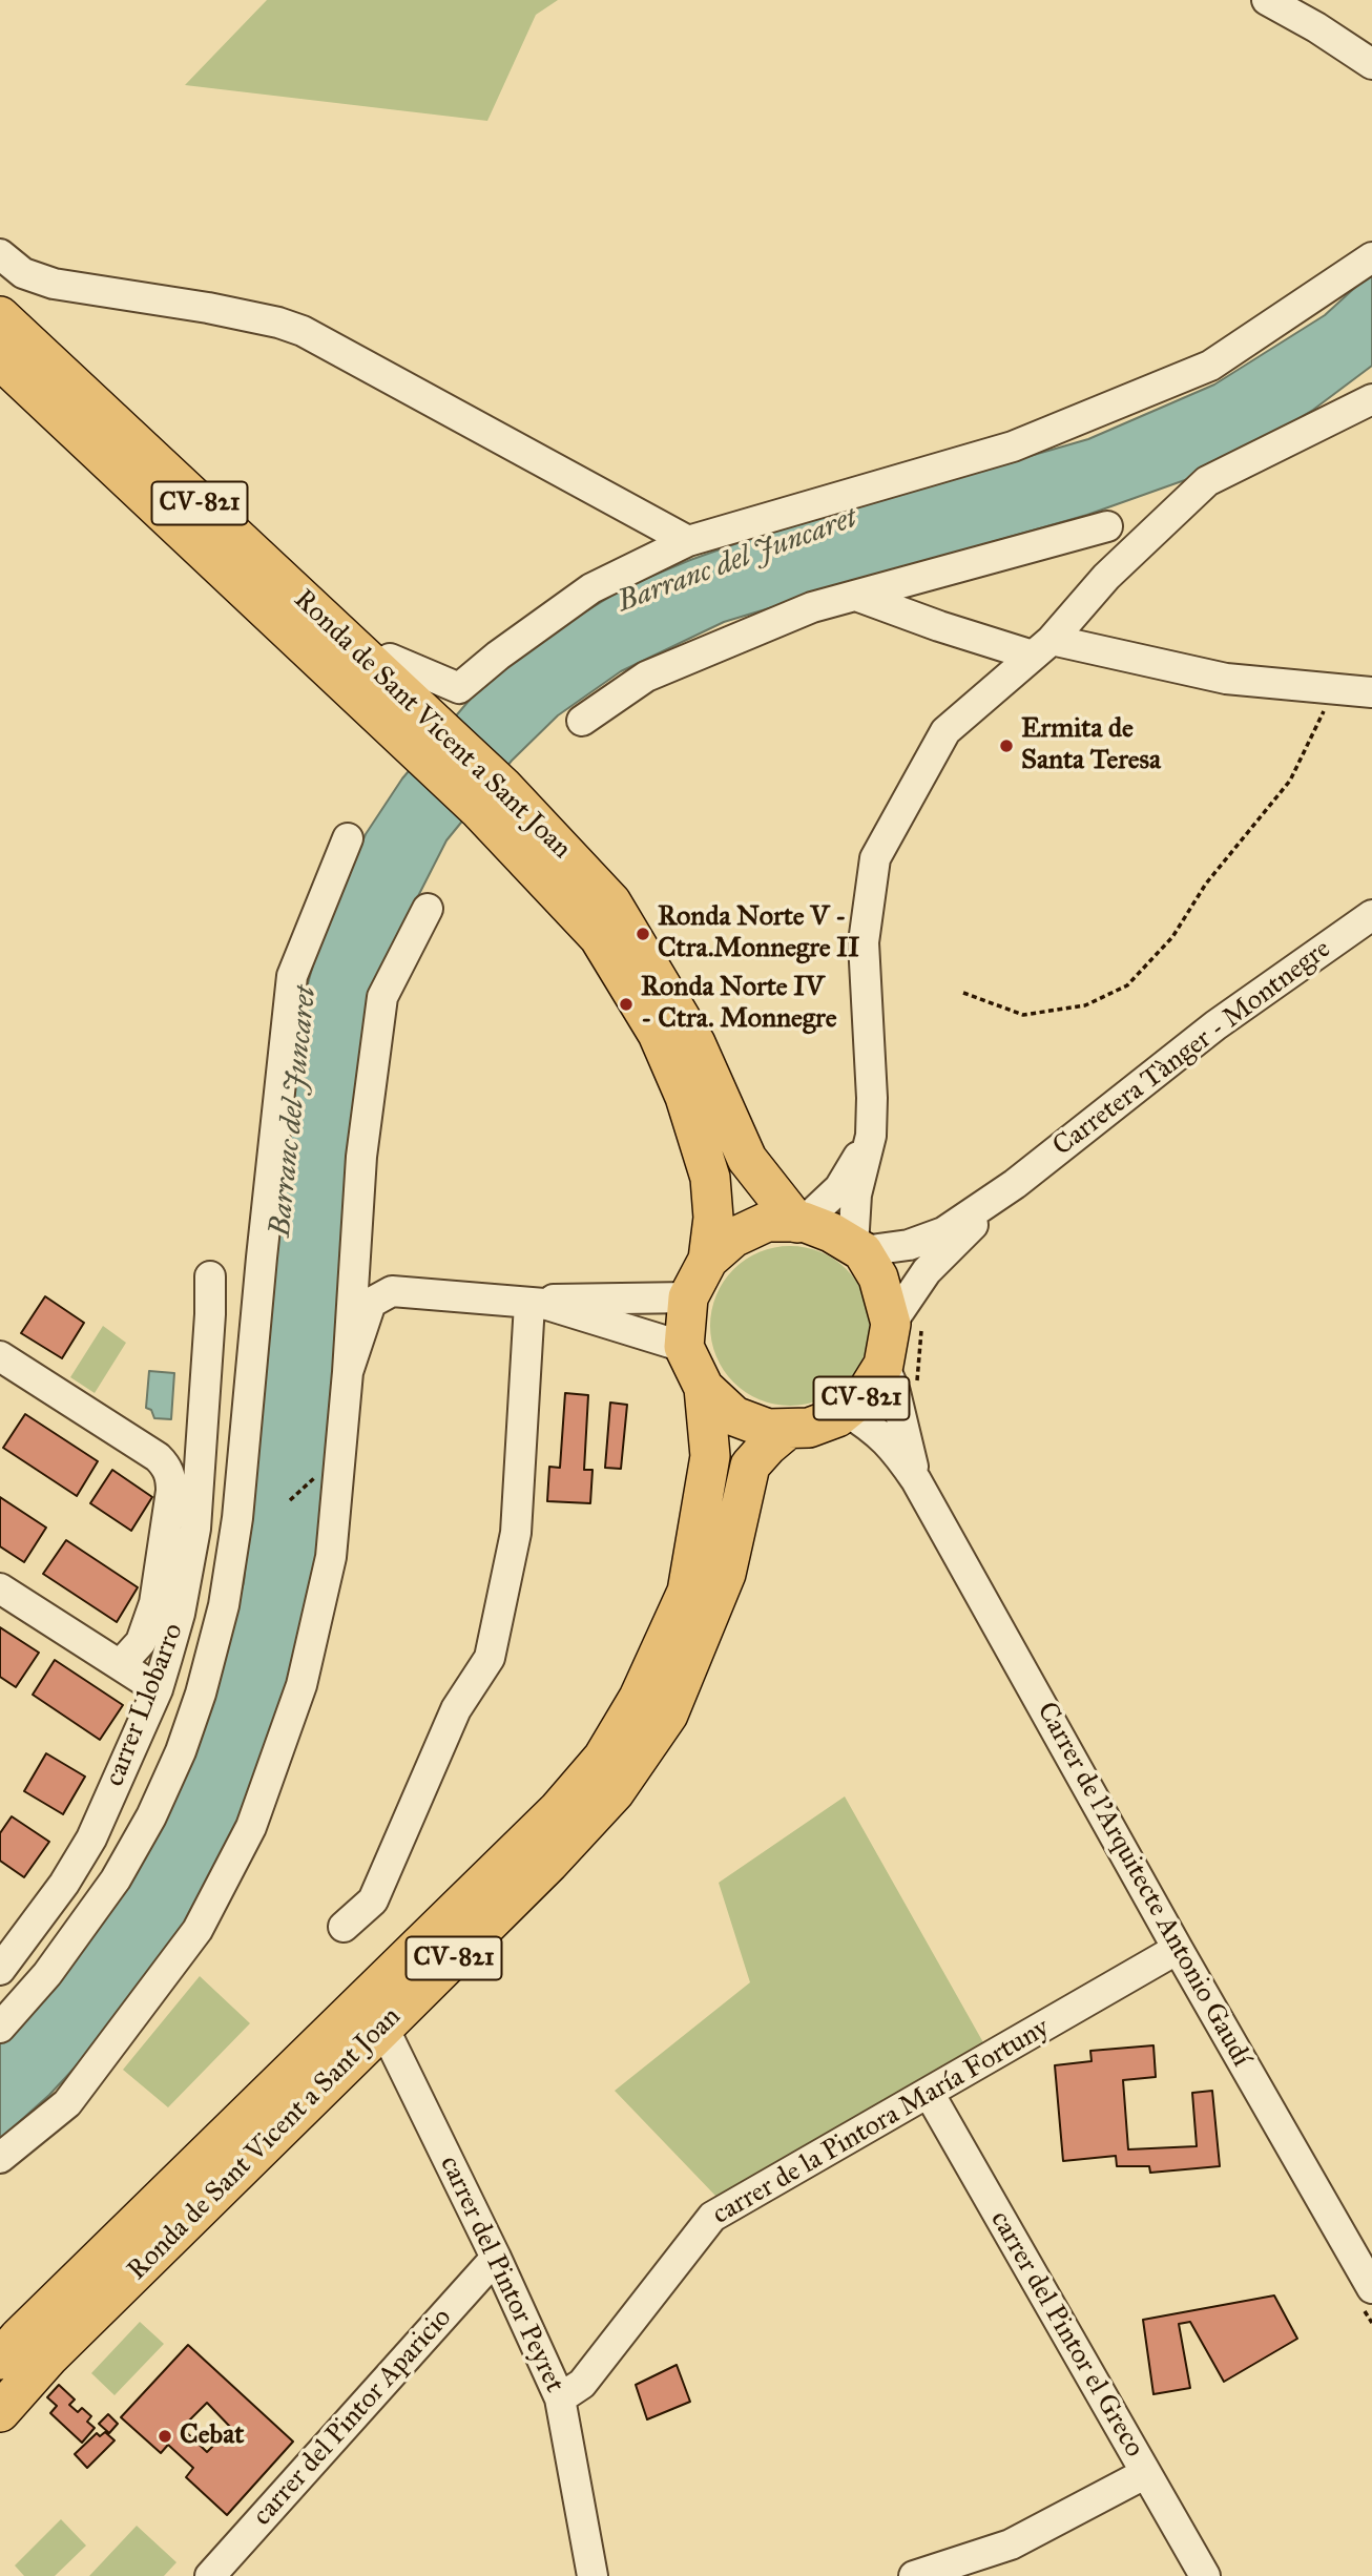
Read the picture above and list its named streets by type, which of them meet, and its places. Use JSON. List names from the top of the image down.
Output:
{
  "streets": {
    "main road": ["CV-821", "Ronda de Sant Vicent a Sant Joan"],
    "street": [
      "Carretera Tànger - Montnegre",
      "carrer Llobarro",
      "Carrer de l'Arquitecte Antonio Gaudí",
      "carrer de la Pintora María Fortuny",
      "carrer del Pintor Peyret",
      "carrer del Pintor el Greco",
      "carrer del Pintor Aparicio"
    ]
  },
  "crossings": [
    ["CV-821", "Ronda de Sant Vicent a Sant Joan"],
    ["CV-821", "Carretera Tànger - Montnegre"],
    ["CV-821", "Carrer de l'Arquitecte Antonio Gaudí"],
    ["Ronda de Sant Vicent a Sant Joan", "Carretera Tànger - Montnegre"],
    ["Ronda de Sant Vicent a Sant Joan", "Carrer de l'Arquitecte Antonio Gaudí"],
    ["Ronda de Sant Vicent a Sant Joan", "carrer del Pintor Peyret"],
    ["Carretera Tànger - Montnegre", "Carrer de l'Arquitecte Antonio Gaudí"],
    ["Carrer de l'Arquitecte Antonio Gaudí", "carrer de la Pintora María Fortuny"],
    ["carrer de la Pintora María Fortuny", "carrer del Pintor Peyret"],
    ["carrer de la Pintora María Fortuny", "carrer del Pintor el Greco"],
    ["carrer del Pintor Peyret", "carrer del Pintor Aparicio"]
  ],
  "water": ["Barranc del Juncaret"],
  "places": [
    "Ermita de Santa Teresa",
    "Ronda Norte V - Ctra.Monnegre II",
    "Ronda Norte IV - Ctra. Monnegre",
    "Cebat"
  ]
}
